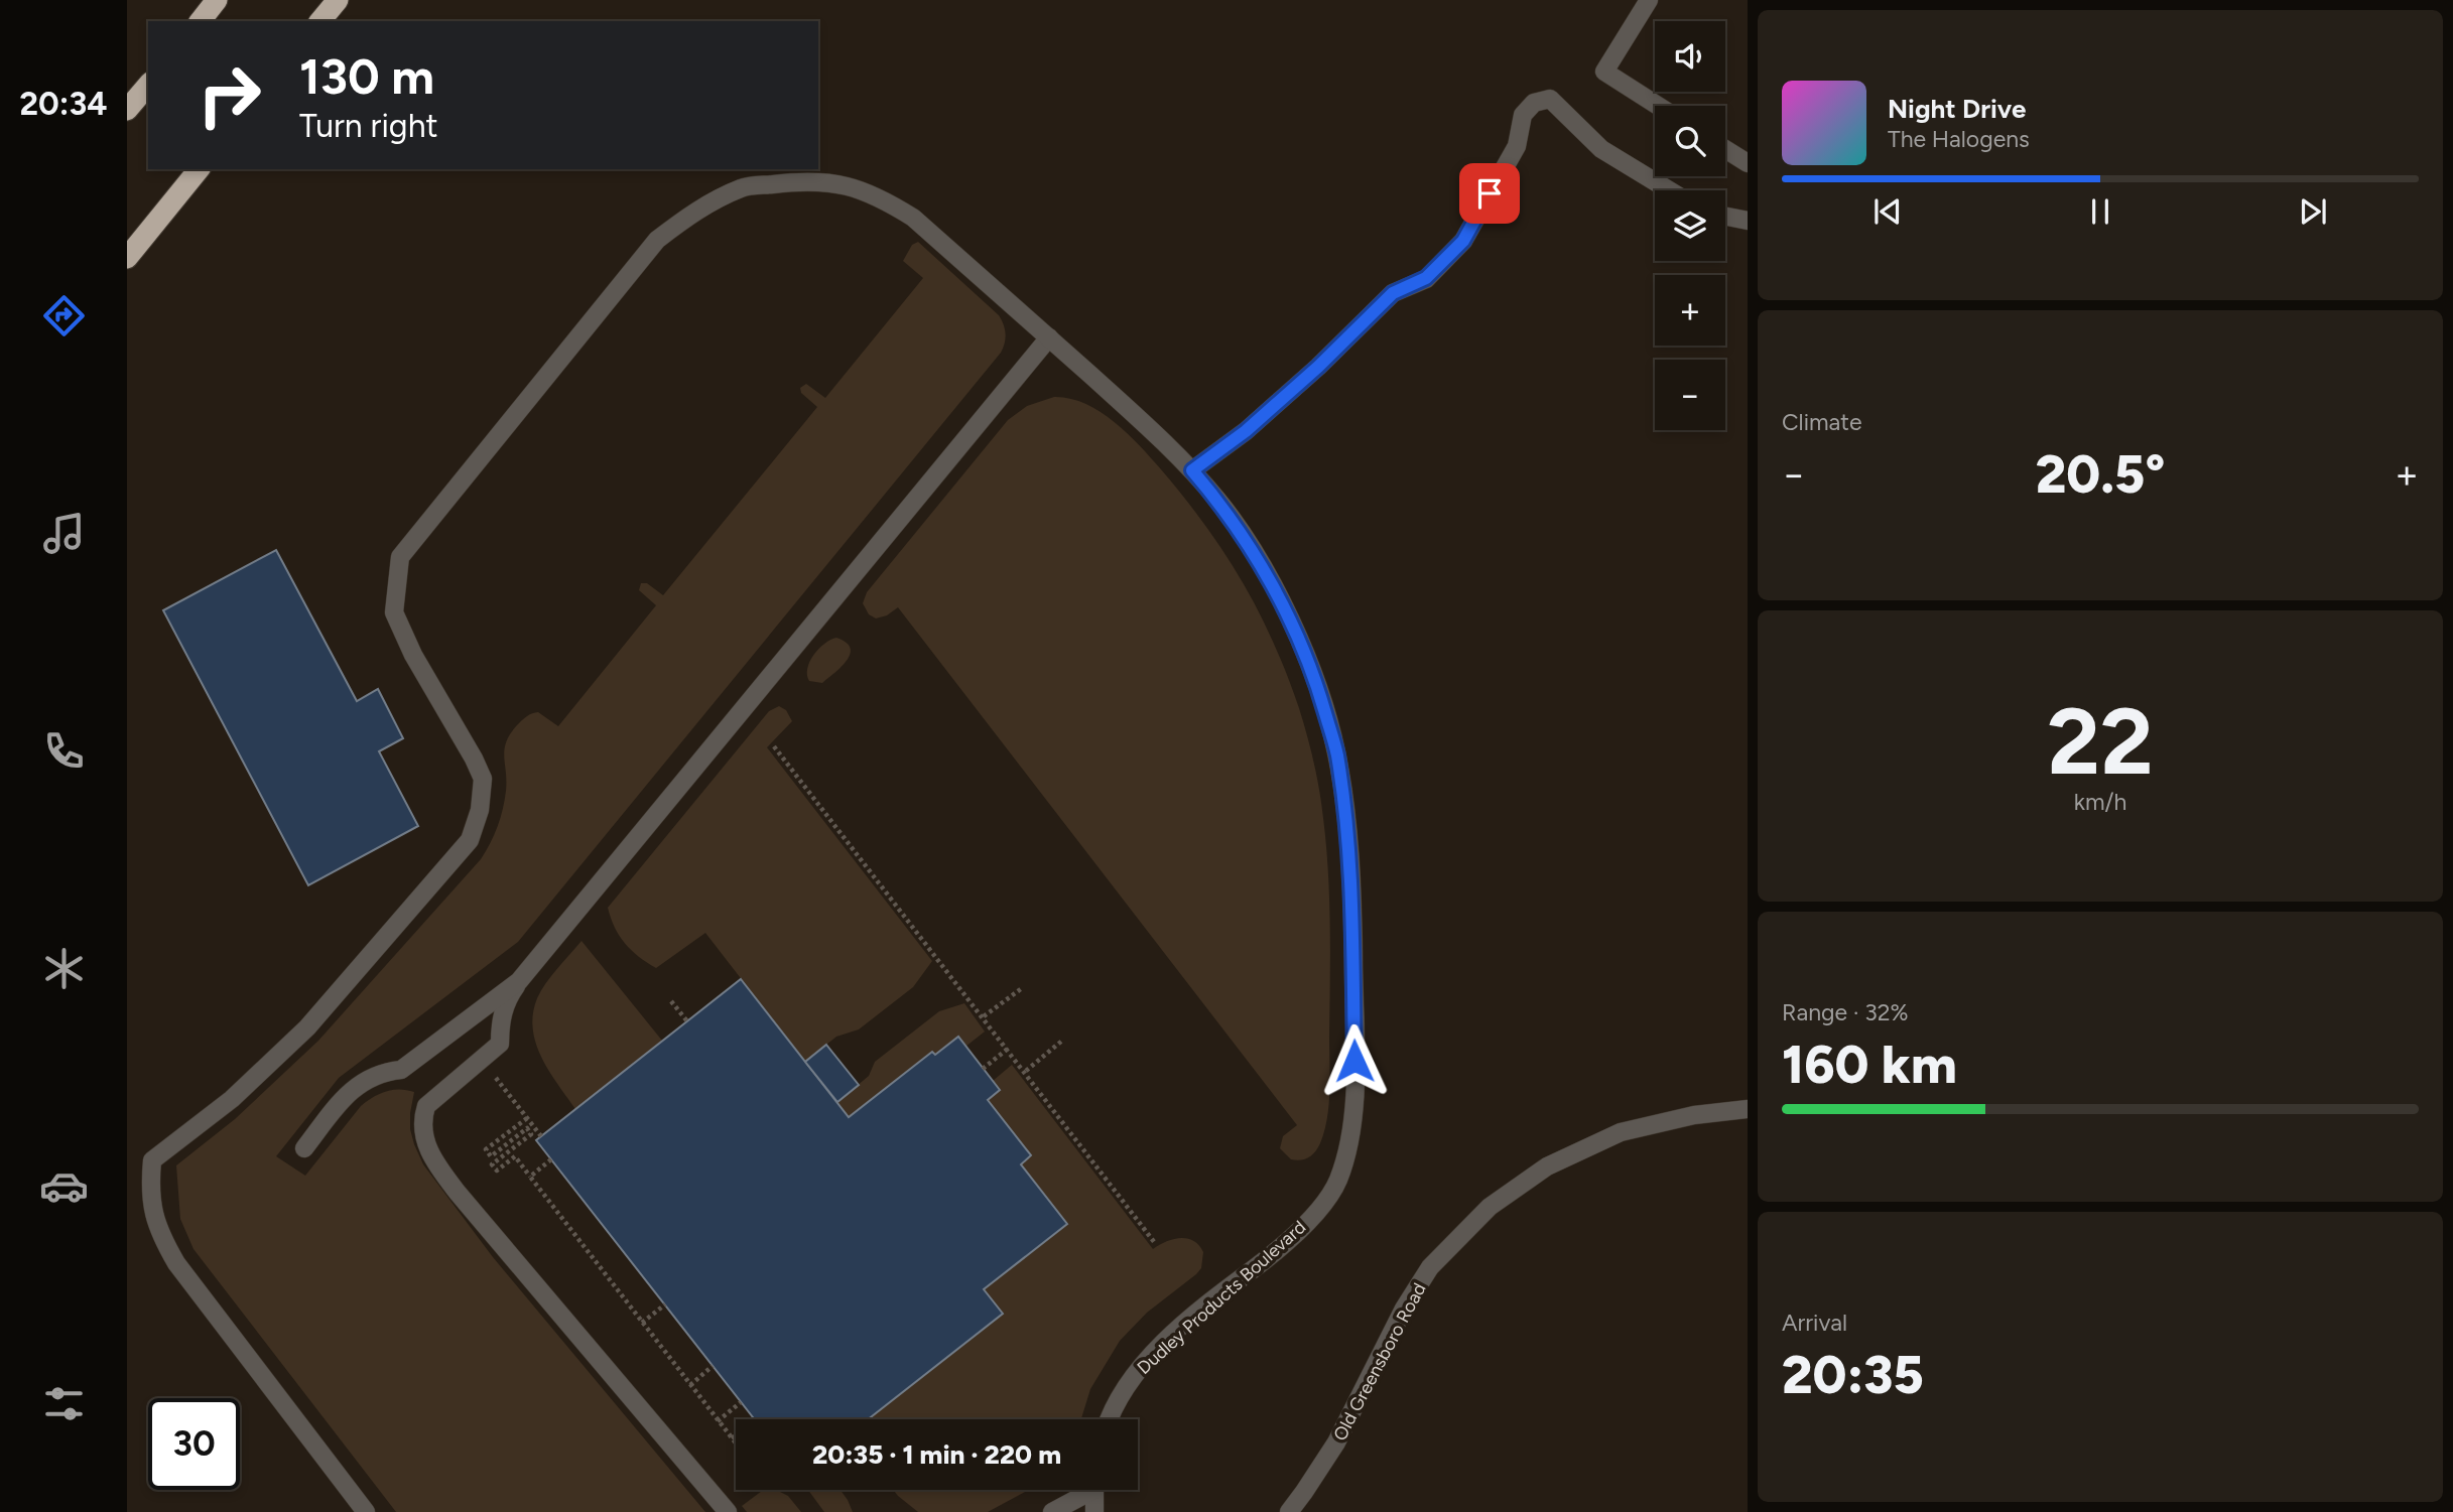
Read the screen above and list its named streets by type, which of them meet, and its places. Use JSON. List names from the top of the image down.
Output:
{
  "streets": {
    "street": ["Dudley Products Boulevard", "Old Greensboro Road"]
  },
  "page": {
    "tabs": "20:34",
    "map_buttons": ["+", "−"],
    "turn": ["130 m", "Turn right"],
    "song": ["Night Drive", "The Halogens"],
    "tile": [
      "Climate",
      ["22", "km/h"],
      ["Range · 32%", "160 km"],
      ["Arrival", "20:35"]
    ],
    "heat": ["−", "20.5°", "+"],
    "limit": "30",
    "trip": "20:35 · 1 min · 220 m"
  }
}
